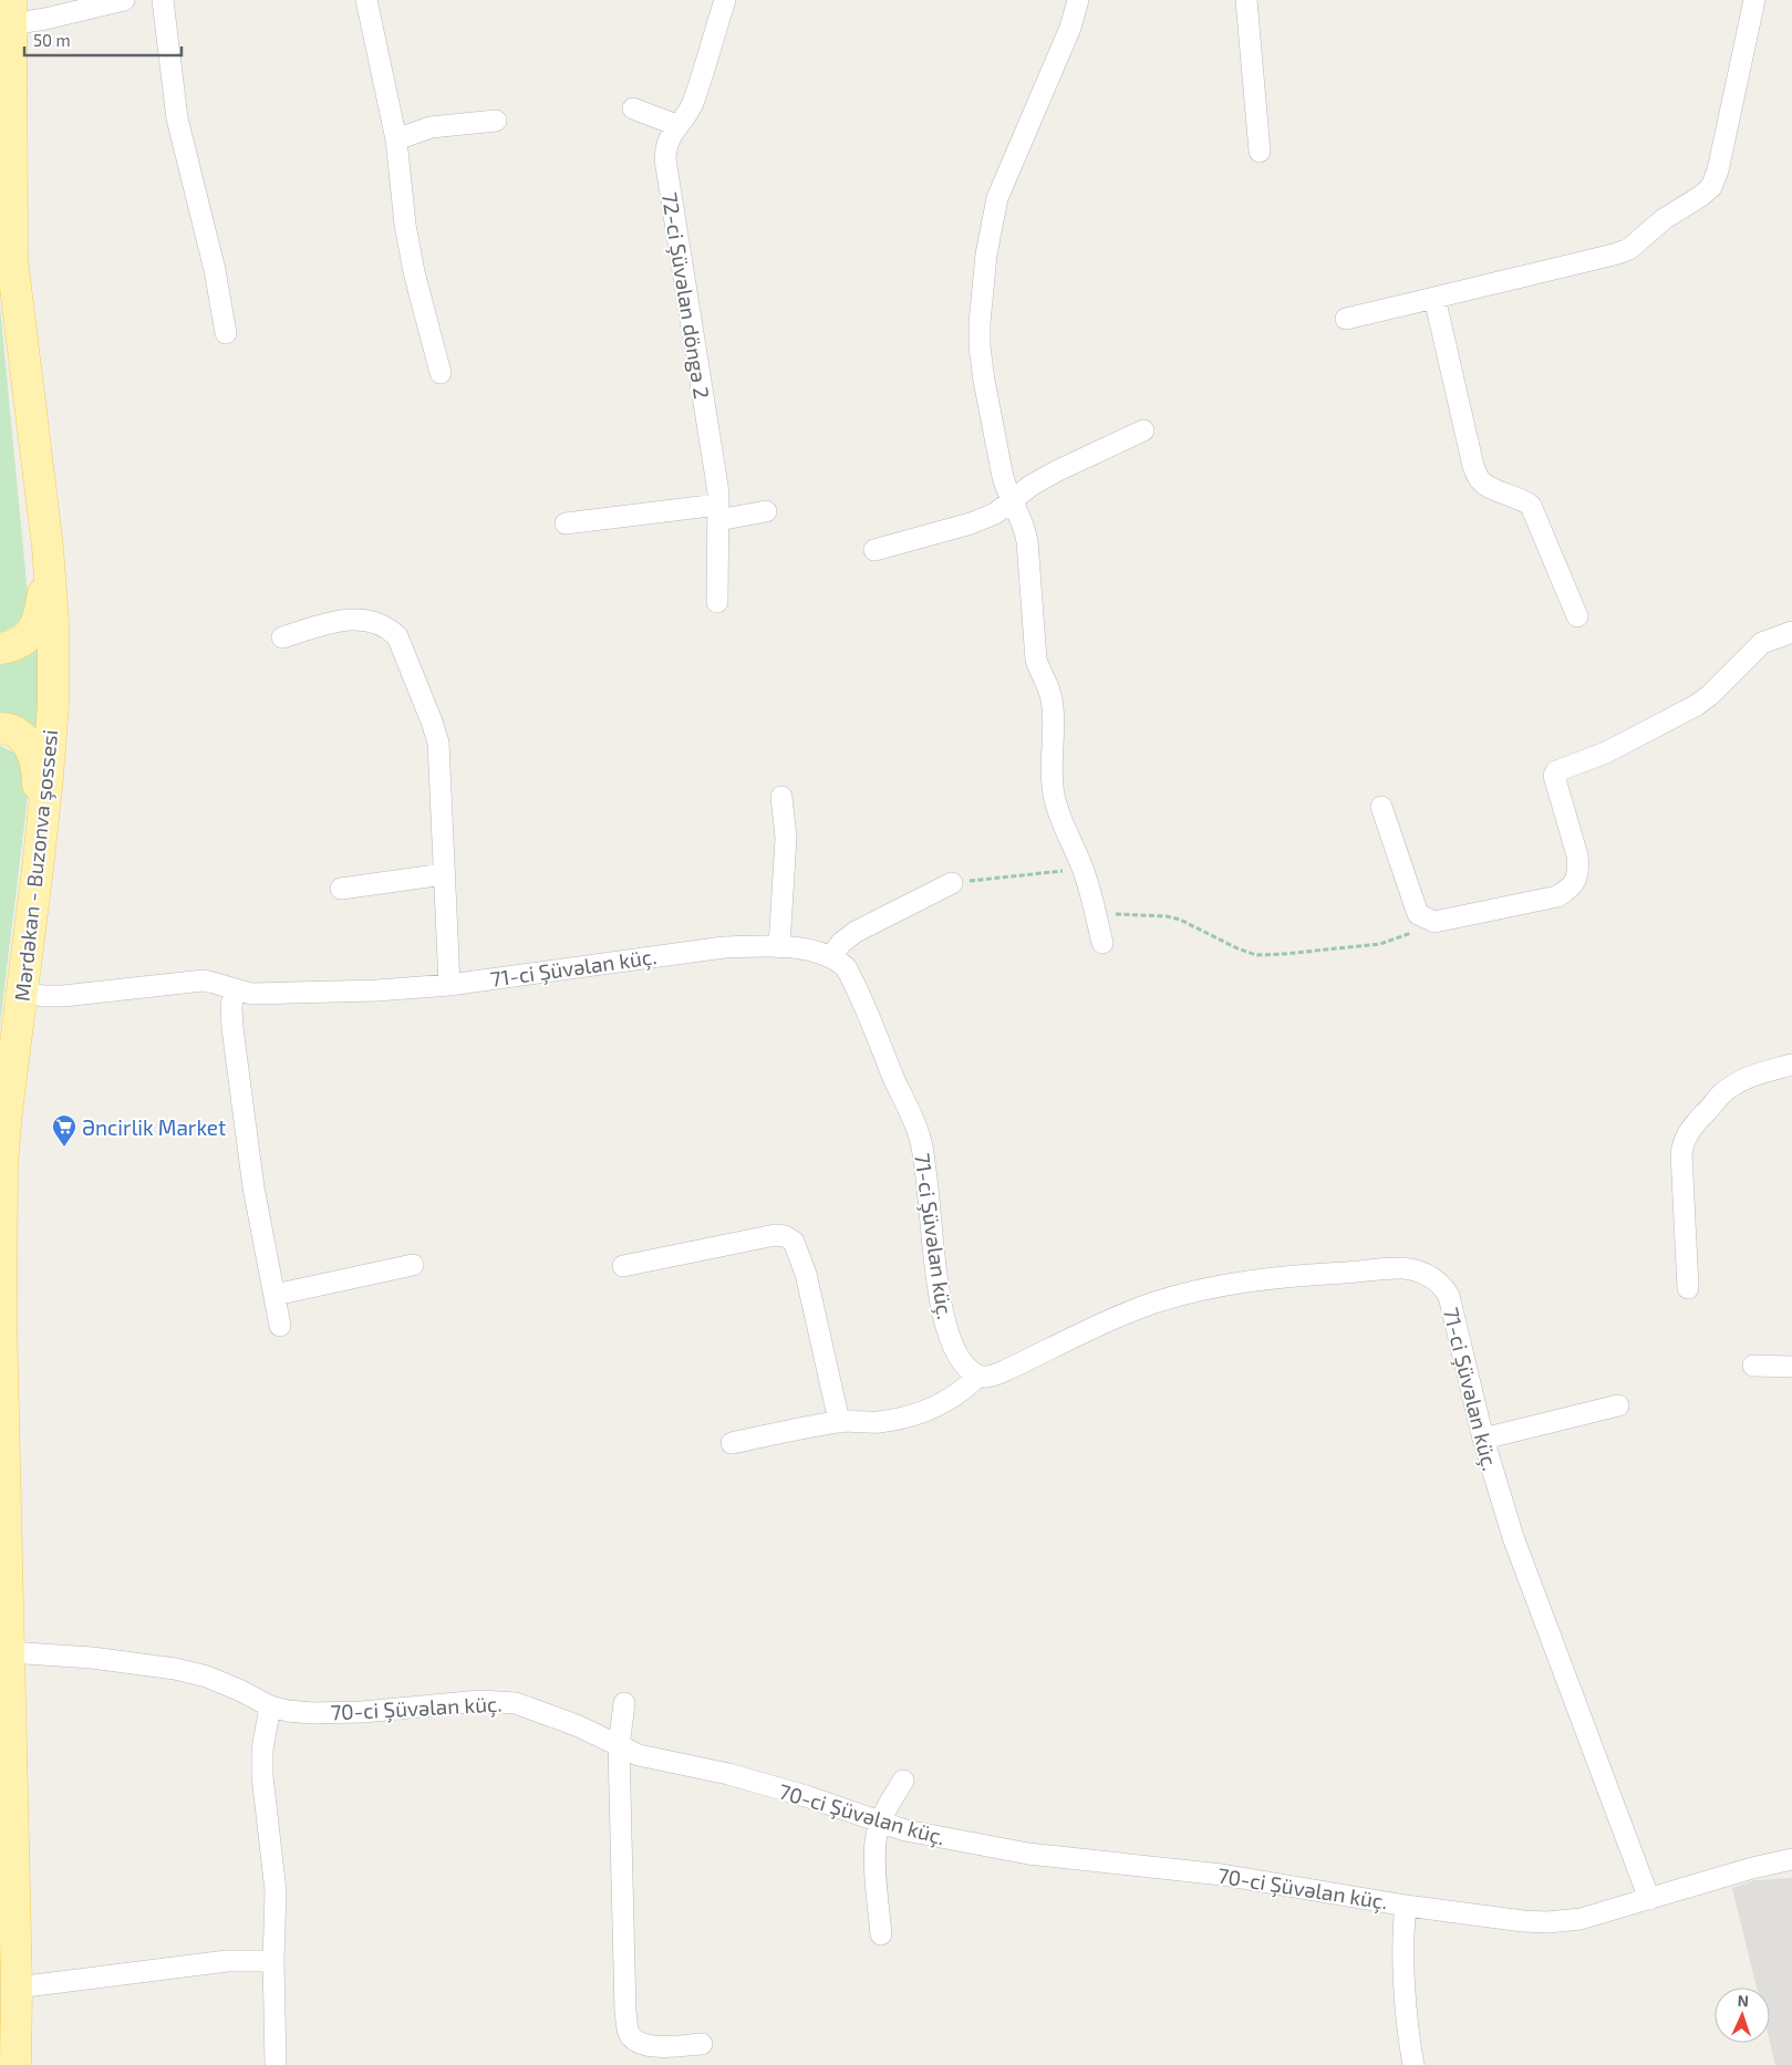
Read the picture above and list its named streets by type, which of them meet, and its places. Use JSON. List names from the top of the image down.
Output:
{
  "streets": {
    "main road": ["Mərdəkan - Buzonva şossesi"],
    "street": ["72-ci Şüvəlan döngə 2", "71-ci Şüvəlan küç.", "70-ci Şüvəlan küç."]
  },
  "crossings": [
    ["Mərdəkan - Buzonva şossesi", "71-ci Şüvəlan küç."],
    ["Mərdəkan - Buzonva şossesi", "70-ci Şüvəlan küç."],
    ["71-ci Şüvəlan küç.", "70-ci Şüvəlan küç."]
  ],
  "places": {
    "supermarket": ["Əncirlik Market"]
  },
  "scale_bar": "50 m",
  "north": "top"
}
